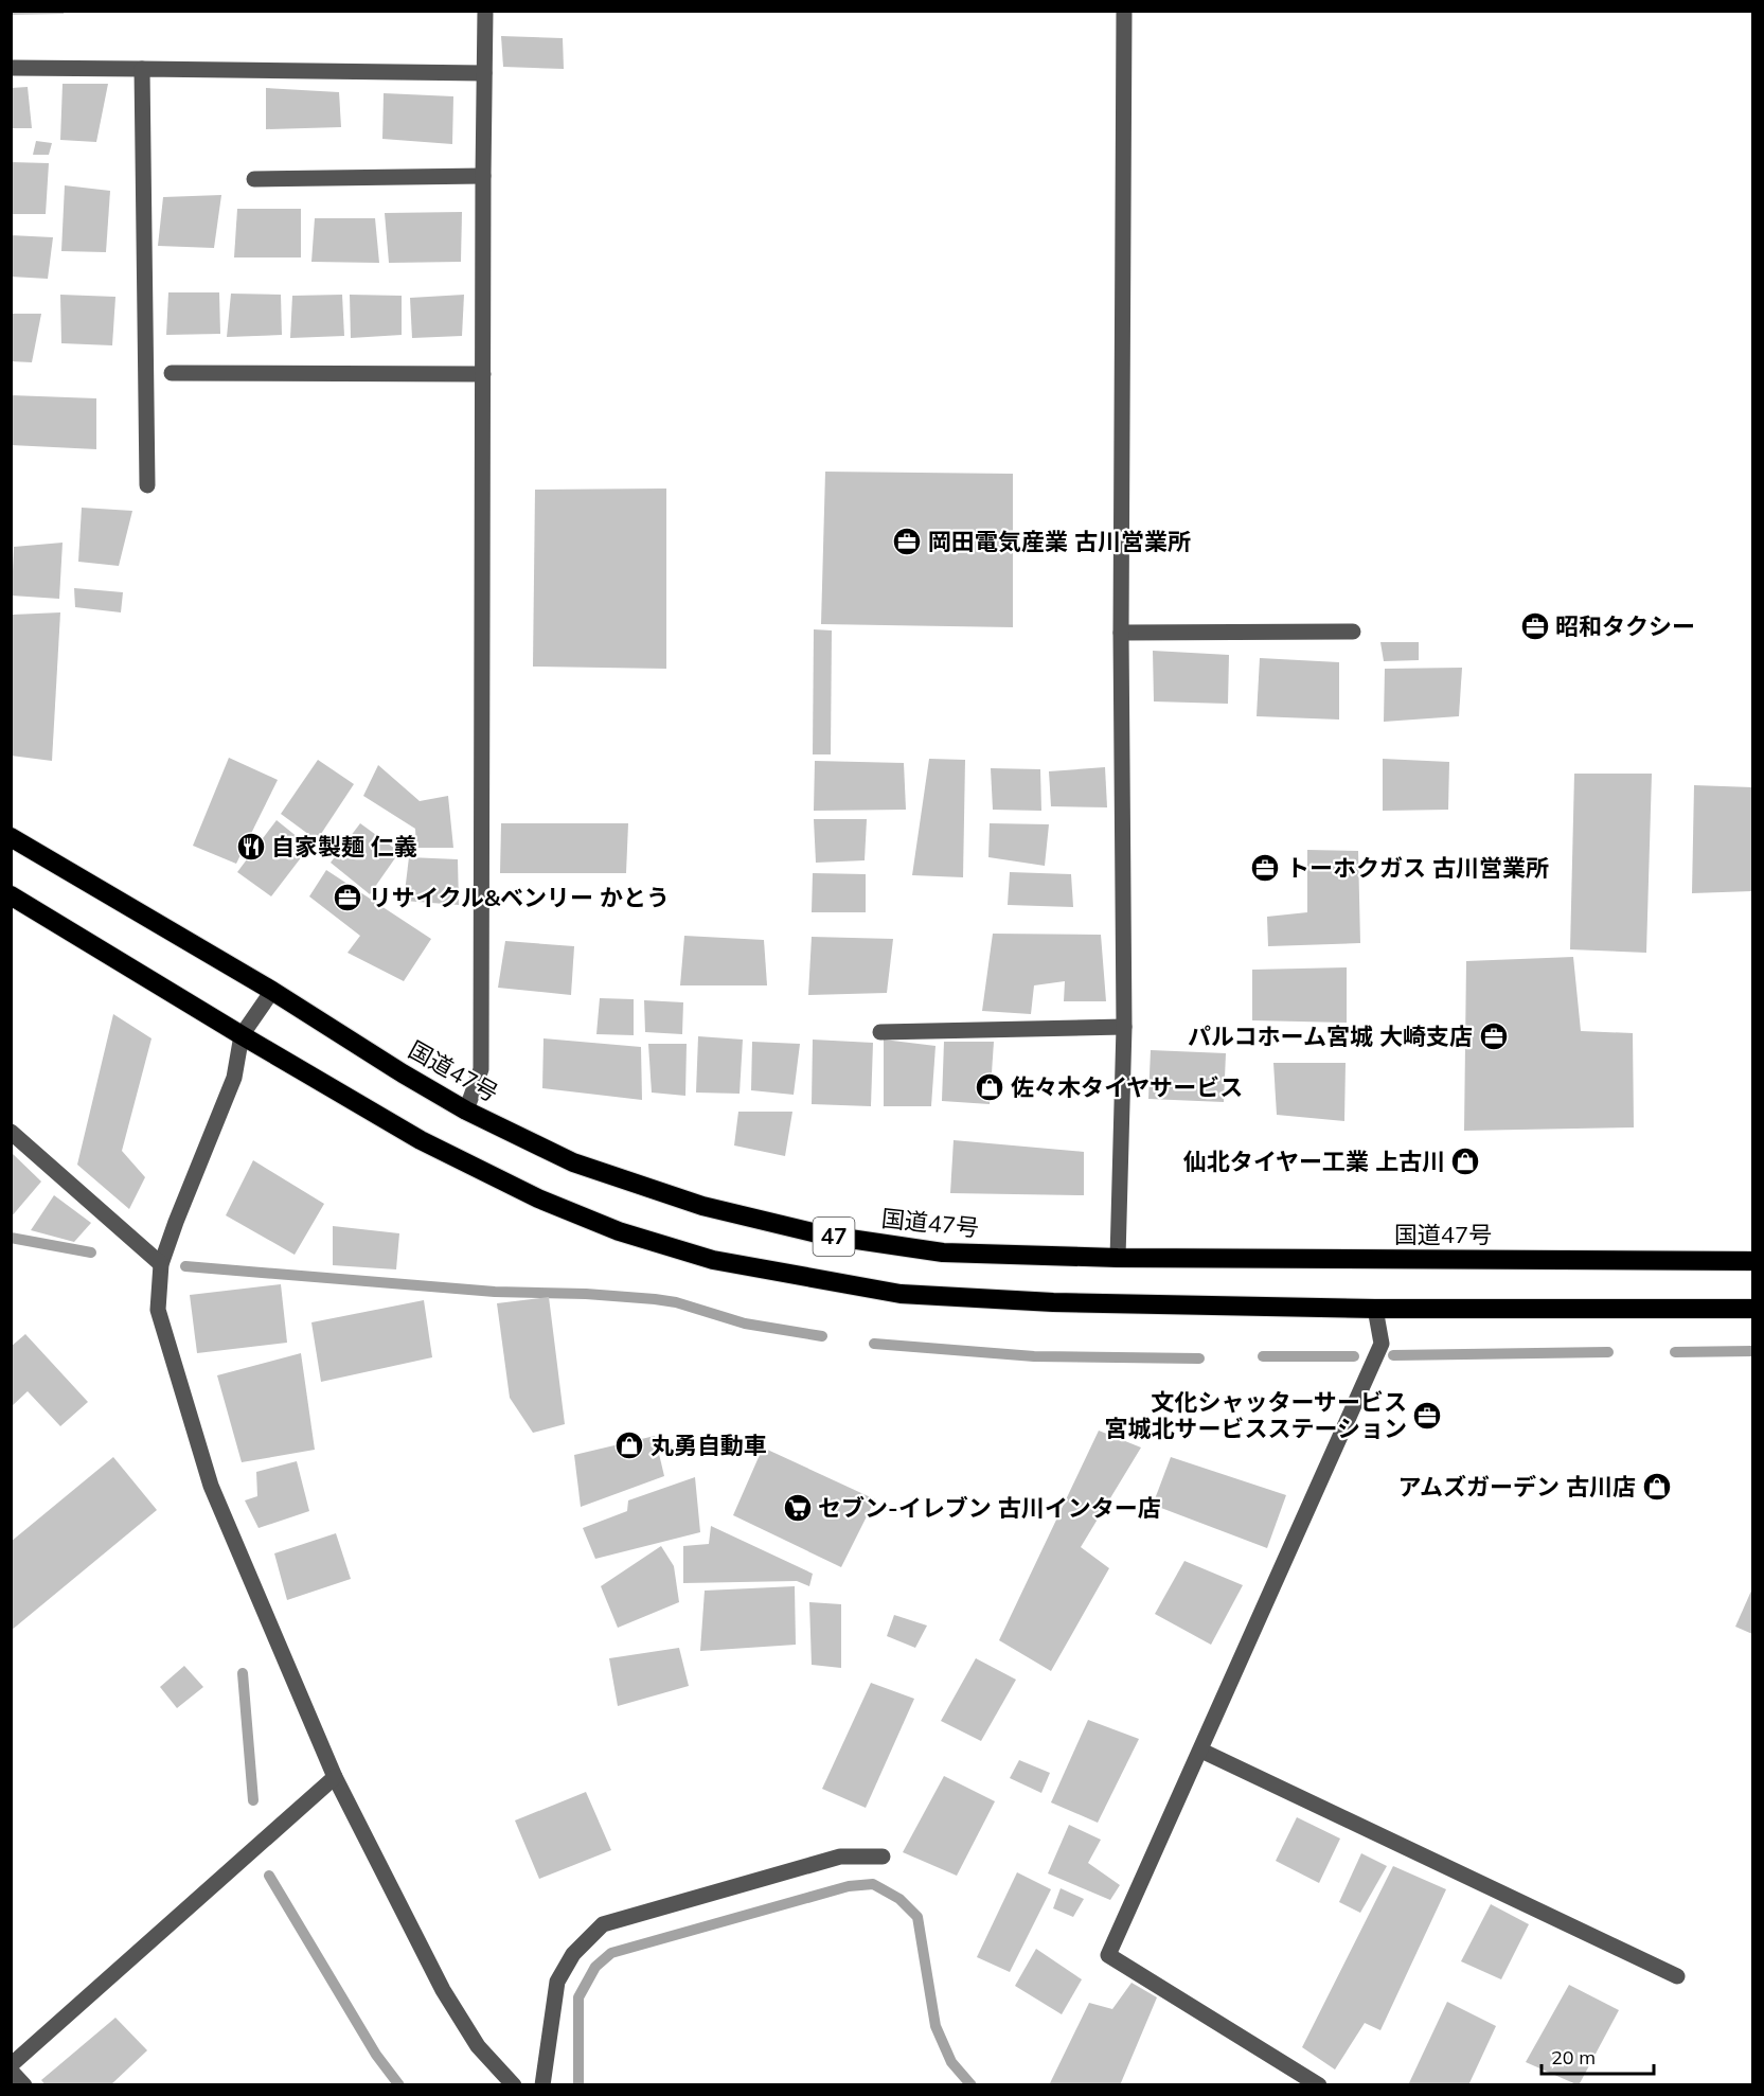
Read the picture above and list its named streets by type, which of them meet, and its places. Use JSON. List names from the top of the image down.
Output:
{
  "streets": {
    "highway": ["国道47号", "47"]
  },
  "places": {
    "office": [
      "岡田電気産業 古川営業所",
      "昭和タクシー",
      "トーホクガス 古川営業所",
      "リサイクル&ベンリー かとう",
      "パルコホーム宮城 大崎支店",
      "文化シャッターサービス 宮城北サービスステーション"
    ],
    "restaurant": ["自家製麺 仁義"],
    "shop": [
      "佐々木タイヤサービス",
      "仙北タイヤー工業 上古川",
      "丸勇自動車",
      "アムズガーデン 古川店"
    ],
    "supermarket": ["セブン-イレブン 古川インター店"]
  },
  "scale_bar": "20 m"
}
